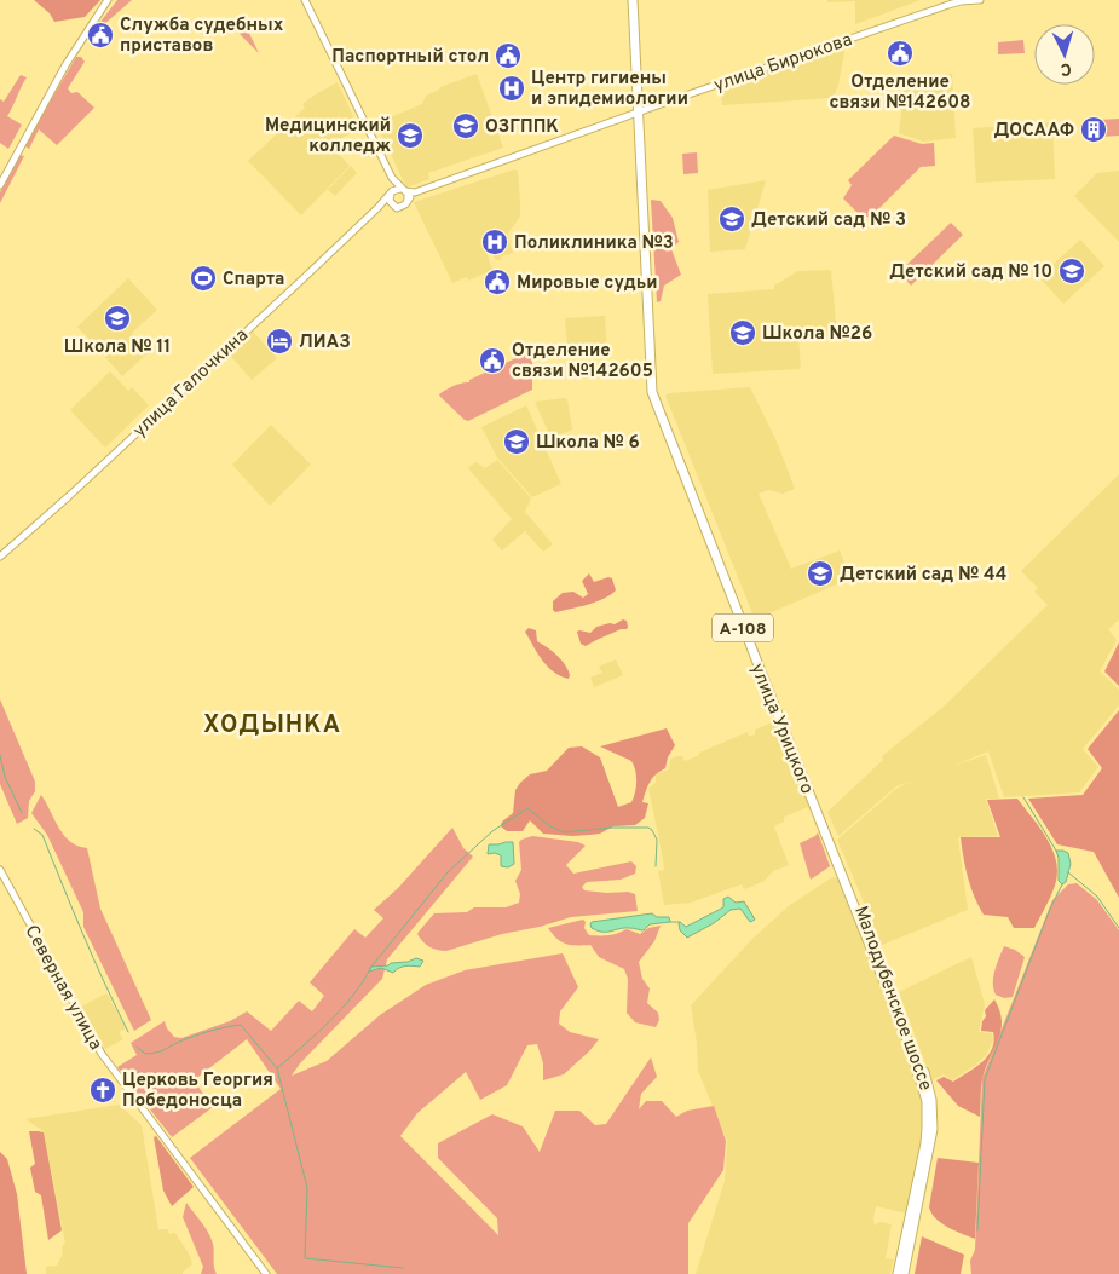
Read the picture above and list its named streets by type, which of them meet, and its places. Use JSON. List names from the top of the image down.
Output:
{
  "streets": {
    "highway": ["А-108", "улица Урицкого", "Малодубенское шоссе"],
    "street": ["улица Бирюкова", "улица Галочкина", "Северная улица"]
  },
  "crossings": [
    ["улица Бирюкова", "улица Урицкого"],
    ["улица Урицкого", "Малодубенское шоссе"]
  ],
  "districts": ["ХОДЫНКА"],
  "places": {
    "public building": [
      "Служба судебных приставов",
      "Отделение связи №142608",
      "Паспортный стол",
      "Мировые судьи",
      "Отделение связи №142605"
    ],
    "hospital": ["Центр гигиены и эпидемиологии", "Поликлиника №3"],
    "school or university": [
      "ОЗГППК",
      "Медицинский колледж",
      "Детский сад № 3",
      "Детский сад № 10",
      "Школа № 11",
      "Школа №26",
      "Школа № 6",
      "Детский сад № 44"
    ],
    "building": ["ДОСААФ"],
    "sports": ["Спарта"],
    "hotel": ["ЛИАЗ"],
    "church": ["Церковь Георгия Победоносца"]
  },
  "north": "bottom"
}
